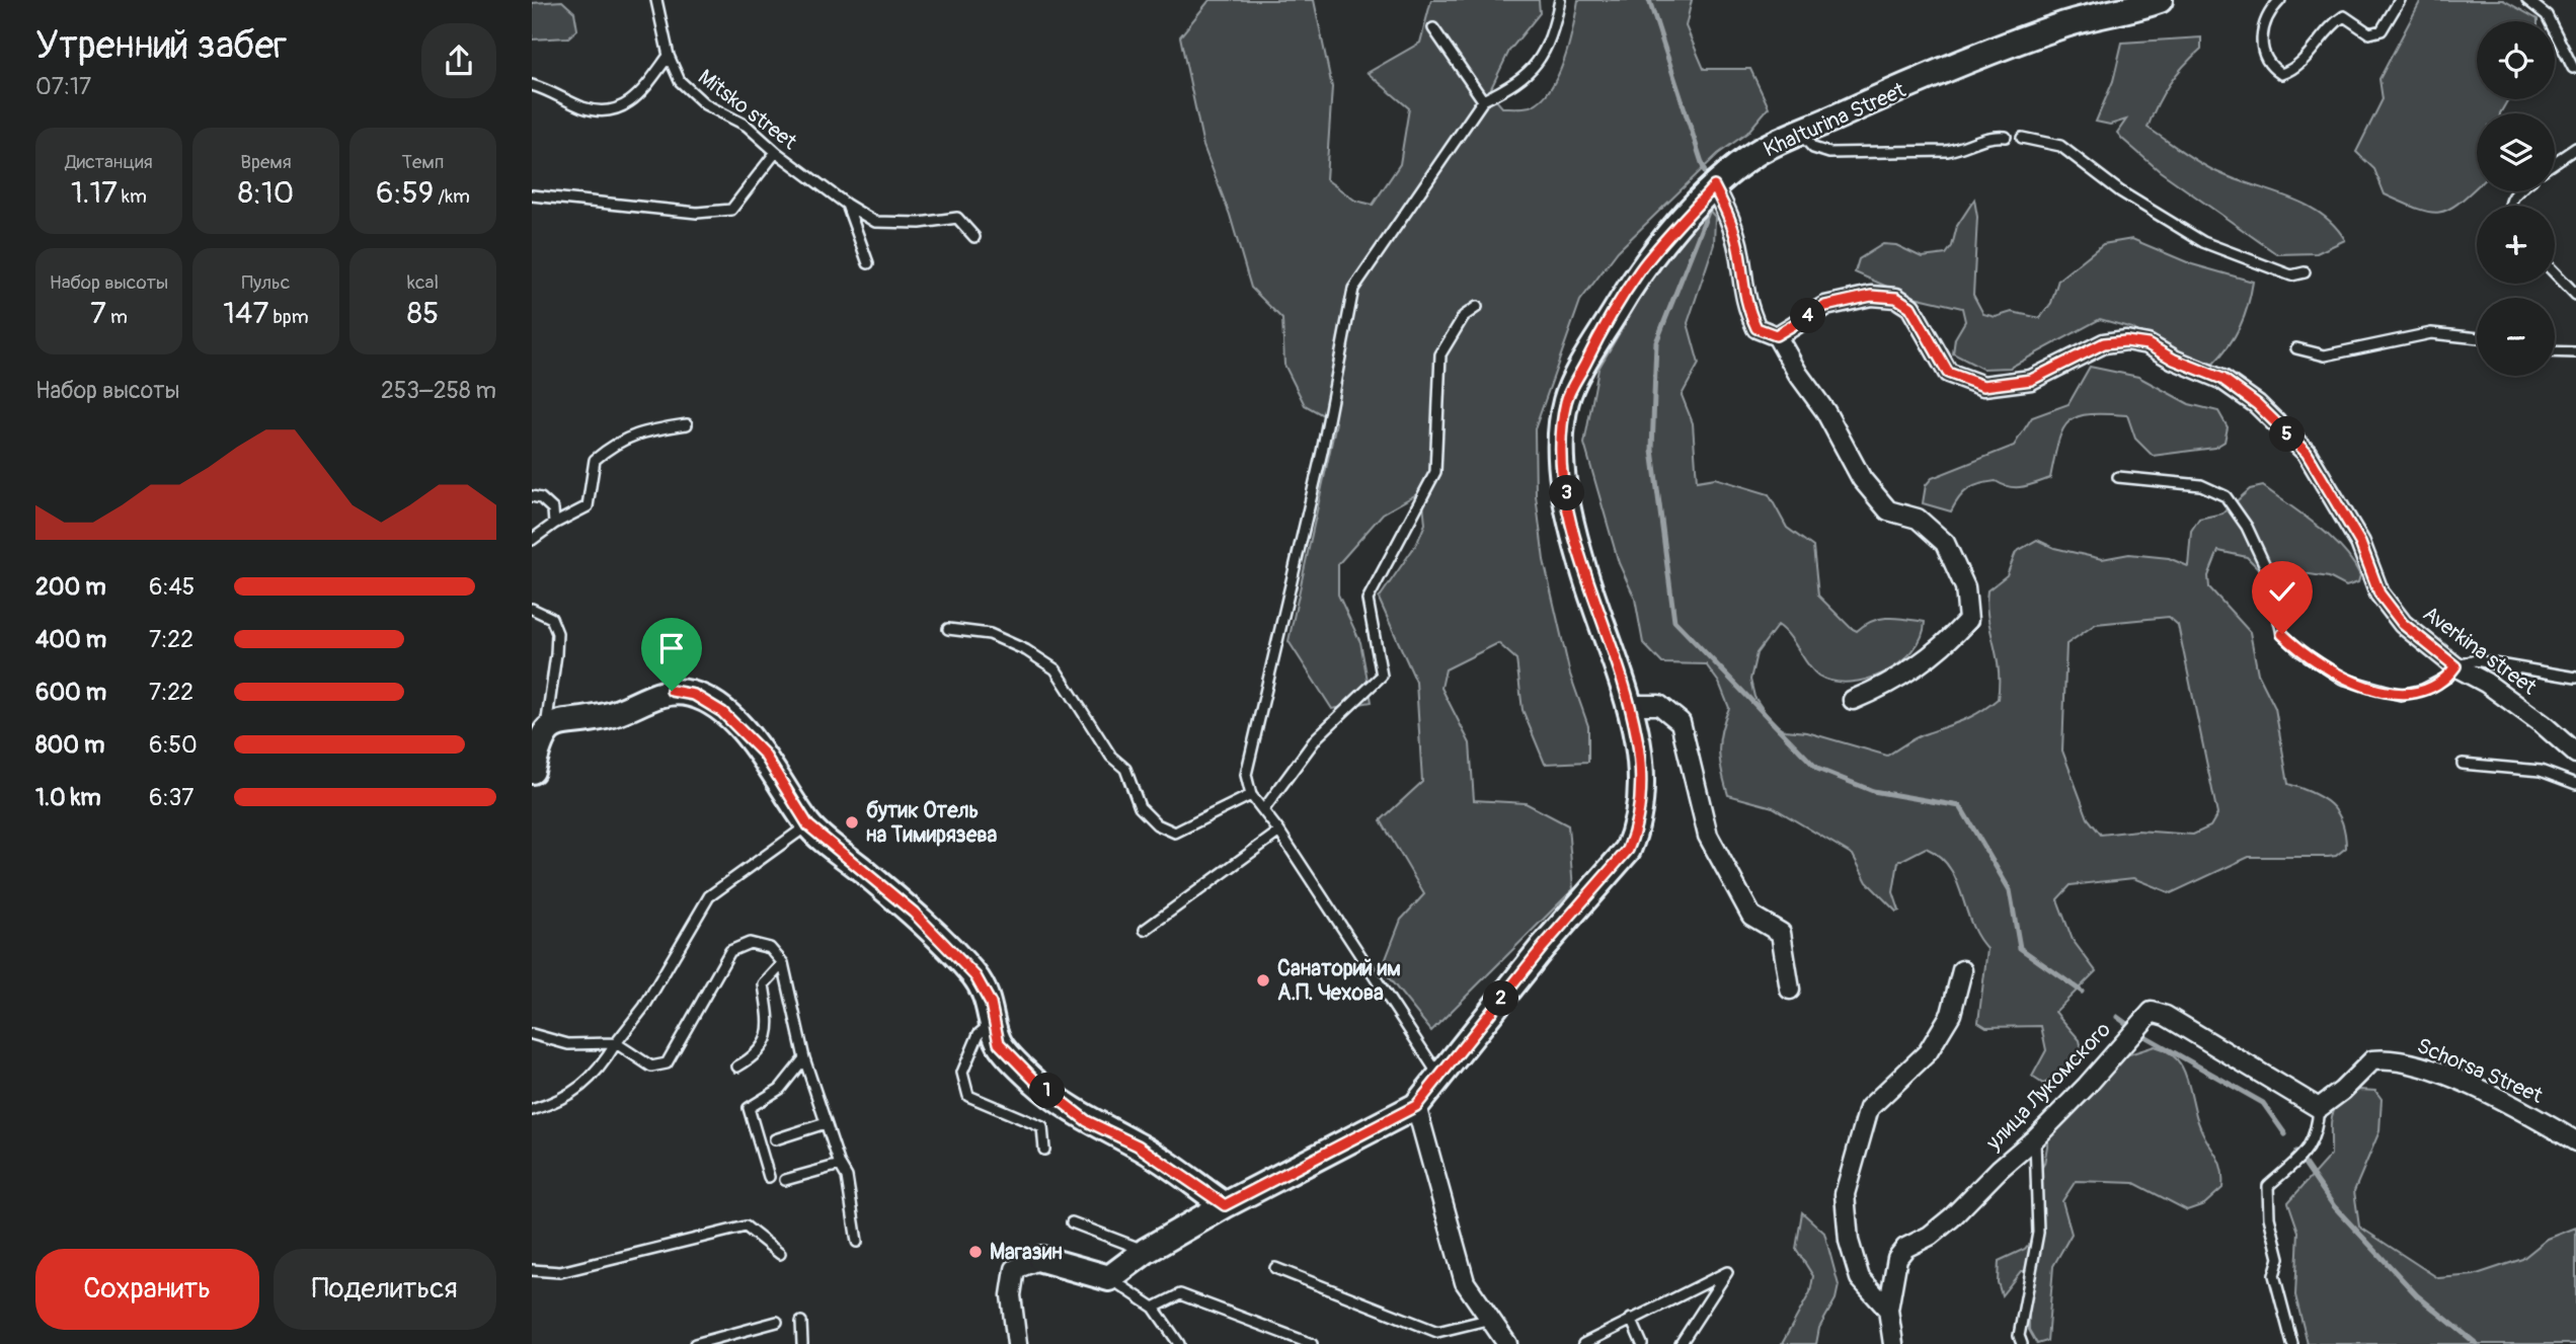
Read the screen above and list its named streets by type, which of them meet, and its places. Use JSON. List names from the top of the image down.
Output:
{
  "streets": {
    "street": [
      "Khalturina Street",
      "Averkina street",
      "Schorsa Street",
      "улица Лукомского"
    ],
    "lane": ["Mitsko street"]
  },
  "crossings": [
    ["Schorsa Street", "улица Лукомского"]
  ],
  "places": ["бутик Отель на Тимирязева", "Санаторий им А.П. Чехова", "Магазин"],
  "page": {
    "heading": ["Утренний забег", "07:17"],
    "map_buttons": ["+", "−"],
    "stats": [
      ["Дистанция", "1.17 km"],
      ["Время", "8:10"],
      ["Темп", "6:59 /km"],
      ["Набор высоты", "7 m"],
      ["Пульс", "147 bpm"],
      ["kcal", "85"]
    ],
    "pins": [
      "4",
      "5",
      "3",
      "2",
      "1"
    ],
    "chart": ["Набор высоты", "253–258 m"],
    "list": [
      {
        "name": "200 m",
        "note": "6:45"
      },
      {
        "name": "400 m",
        "note": "7:22"
      },
      {
        "name": "600 m",
        "note": "7:22"
      },
      {
        "name": "800 m",
        "note": "6:50"
      },
      {
        "name": "1.0 km",
        "note": "6:37"
      }
    ],
    "buttons": ["Сохранить", "Поделиться"]
  }
}
